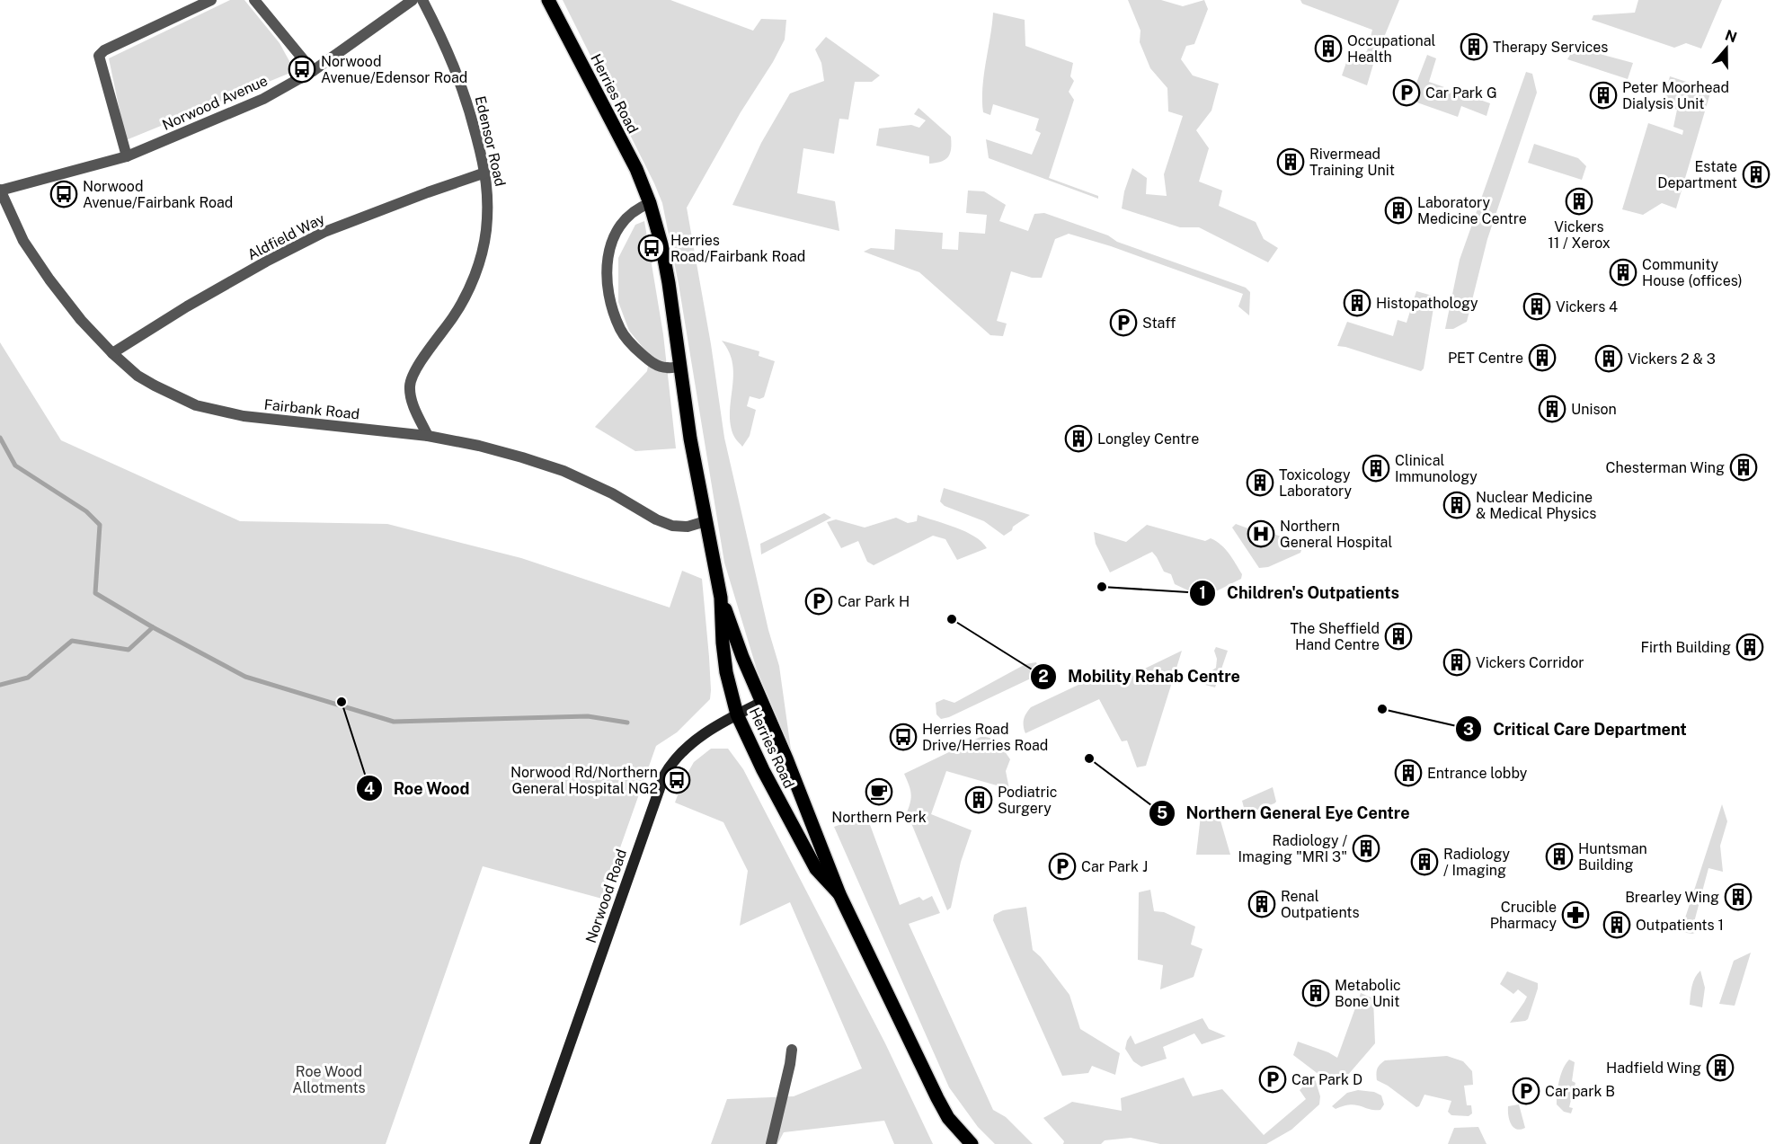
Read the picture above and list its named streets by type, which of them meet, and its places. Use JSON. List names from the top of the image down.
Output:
{
  "streets": {
    "main road": ["Herries Road"],
    "street": [
      "Norwood Avenue",
      "Edensor Road",
      "Aldfield Way",
      "Fairbank Road",
      "Norwood Road"
    ]
  },
  "crossings": [
    ["Herries Road", "Fairbank Road"],
    ["Herries Road", "Norwood Road"],
    ["Norwood Avenue", "Fairbank Road"],
    ["Edensor Road", "Aldfield Way"],
    ["Edensor Road", "Fairbank Road"],
    ["Aldfield Way", "Fairbank Road"]
  ],
  "parks": ["Roe Wood Allotments"],
  "places": {
    "building": [
      "Therapy Services",
      "Occupational Health",
      "Peter Moorhead Dialysis Unit",
      "Rivermead Training Unit",
      "Estate Department",
      "Vickers 11 / Xerox",
      "Laboratory Medicine Centre",
      "Community House (offices)",
      "Histopathology",
      "Vickers 4",
      "PET Centre",
      "Vickers 2 & 3",
      "Unison",
      "Longley Centre",
      "Chesterman Wing",
      "Clinical Immunology",
      "Toxicology Laboratory",
      "Nuclear Medicine & Medical Physics",
      "The Sheffield Hand Centre",
      "Firth Building",
      "Vickers Corridor",
      "Entrance lobby",
      "Podiatric Surgery",
      "Radiology / Imaging \"MRI 3\"",
      "Huntsman Building",
      "Radiology / Imaging",
      "Brearley Wing",
      "Renal Outpatients",
      "Outpatients 1",
      "Metabolic Bone Unit",
      "Hadfield Wing"
    ],
    "bus stop": [
      "Norwood Avenue/Edensor Road",
      "Norwood Avenue/Fairbank Road",
      "Herries Road/Fairbank Road",
      "Herries Road Drive/Herries Road",
      "Norwood Rd/Northern General Hospital NG2"
    ],
    "parking": [
      "Car Park G",
      "Staff",
      "Car Park H",
      "Car Park J",
      "Car Park D",
      "Car park B"
    ],
    "hospital": ["Northern General Hospital"],
    "other": [
      "Children's Outpatients",
      "Mobility Rehab Centre",
      "Roe Wood",
      "Critical Care Department",
      "Northern General Eye Centre"
    ],
    "cafe": ["Northern Perk"],
    "pharmacy": ["Crucible Pharmacy"]
  },
  "north": "top"
}
